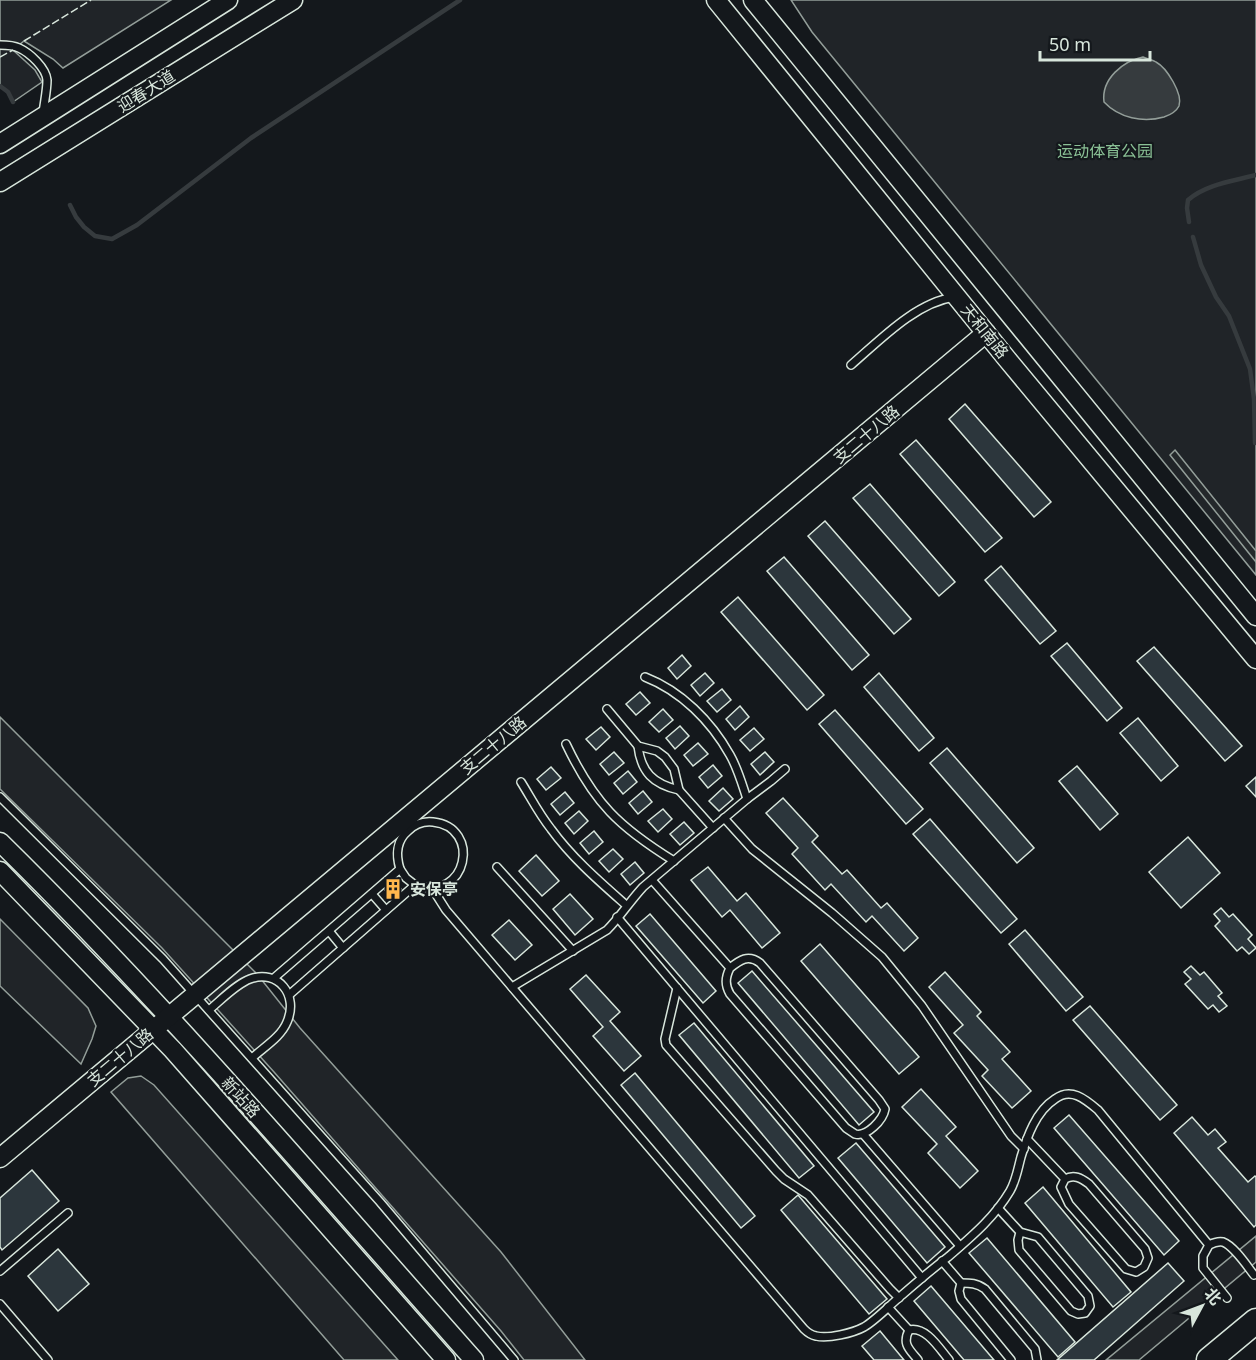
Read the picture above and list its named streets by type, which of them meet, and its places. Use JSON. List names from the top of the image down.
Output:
{
  "streets": {
    "street": [
      "迎春大道",
      "天和南路",
      "支二十八路",
      "新站路"
    ]
  },
  "crossings": [
    ["天和南路", "支二十八路"],
    ["支二十八路", "新站路"]
  ],
  "parks": ["运动体育公园"],
  "places": {
    "building": ["安保亭"]
  },
  "scale_bar": "50 m",
  "north": "top right"
}
